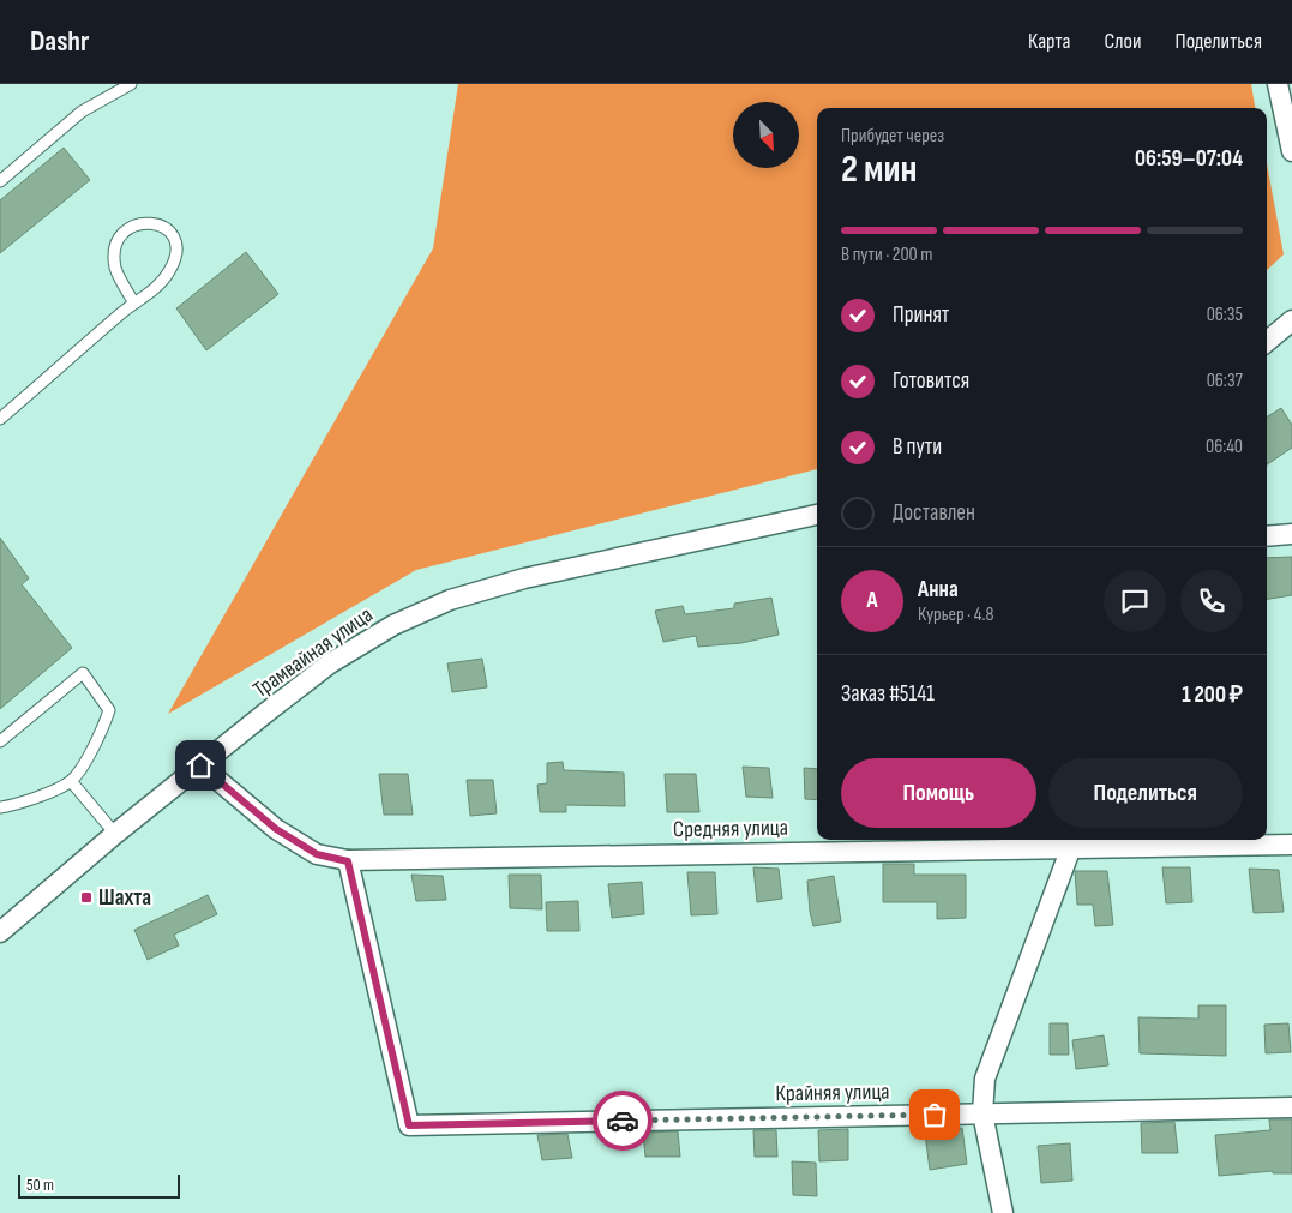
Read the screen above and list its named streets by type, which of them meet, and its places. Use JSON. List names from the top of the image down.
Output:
{
  "streets": {
    "street": ["Трамвайная улица", "Средняя улица", "Крайняя улица"]
  },
  "crossings": [
    ["Трамвайная улица", "Средняя улица"],
    ["Средняя улица", "Крайняя улица"]
  ],
  "places": {
    "transit": ["Шахта"]
  },
  "scale_bar": "50 m",
  "north": "bottom right",
  "page": {
    "header": "Dashr",
    "nav": ["Карта", "Слои", "Поделиться"],
    "heading": ["2 мин", "Прибудет через", "06:59–07:04"],
    "panel": [
      "Анна",
      "Курьер · 4.8",
      "Заказ #5141",
      "1 200 ₽"
    ],
    "bar": "В пути · 200 m",
    "list": [
      ["Принят", "06:35"],
      ["Готовится", "06:37"],
      ["В пути", "06:40"],
      "Доставлен"
    ],
    "round": "А",
    "buttons": ["Помощь", "Поделиться"],
    "scale": "50 m"
  }
}
